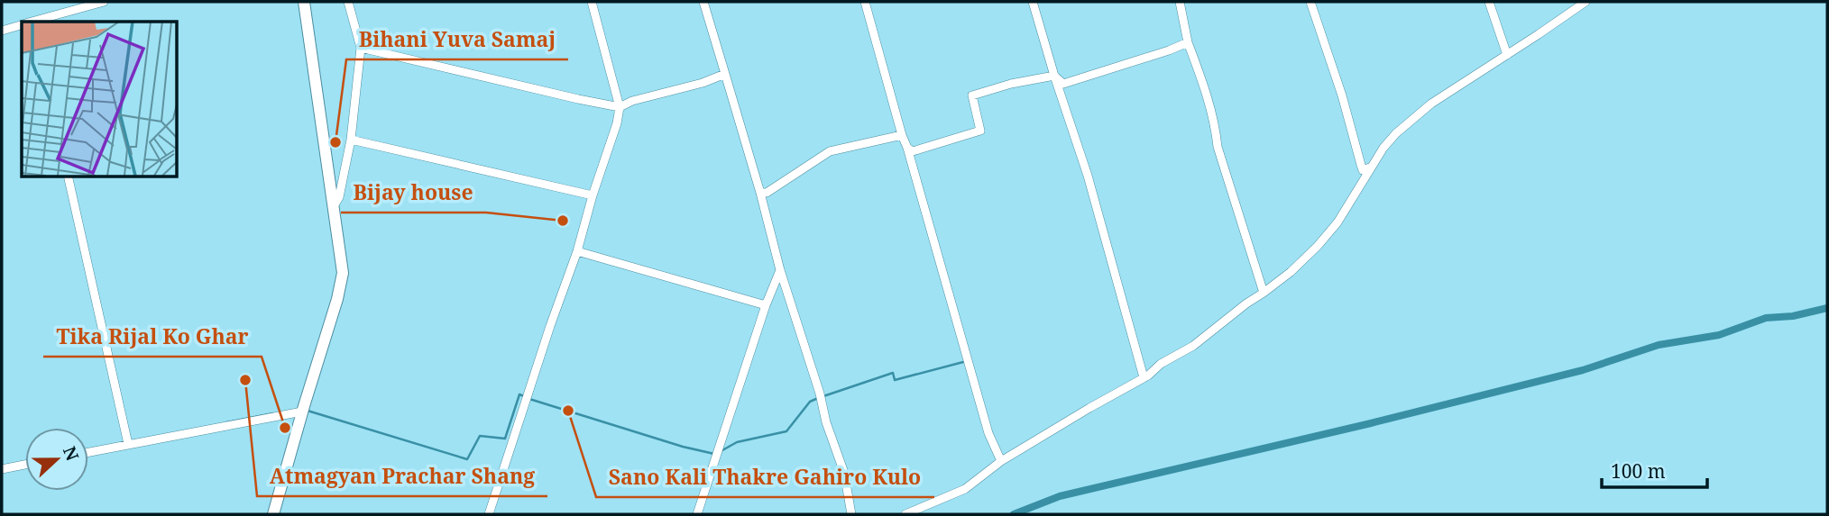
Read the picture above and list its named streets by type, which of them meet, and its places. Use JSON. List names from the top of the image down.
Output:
{
  "places": [
    "Bihani Yuva Samaj",
    "Bijay house",
    "Atmagyan Prachar Shang",
    "Sano Kali Thakre Gahiro Kulo",
    "Tika Rijal Ko Ghar"
  ],
  "scale_bar": "100 m",
  "north": "right"
}
